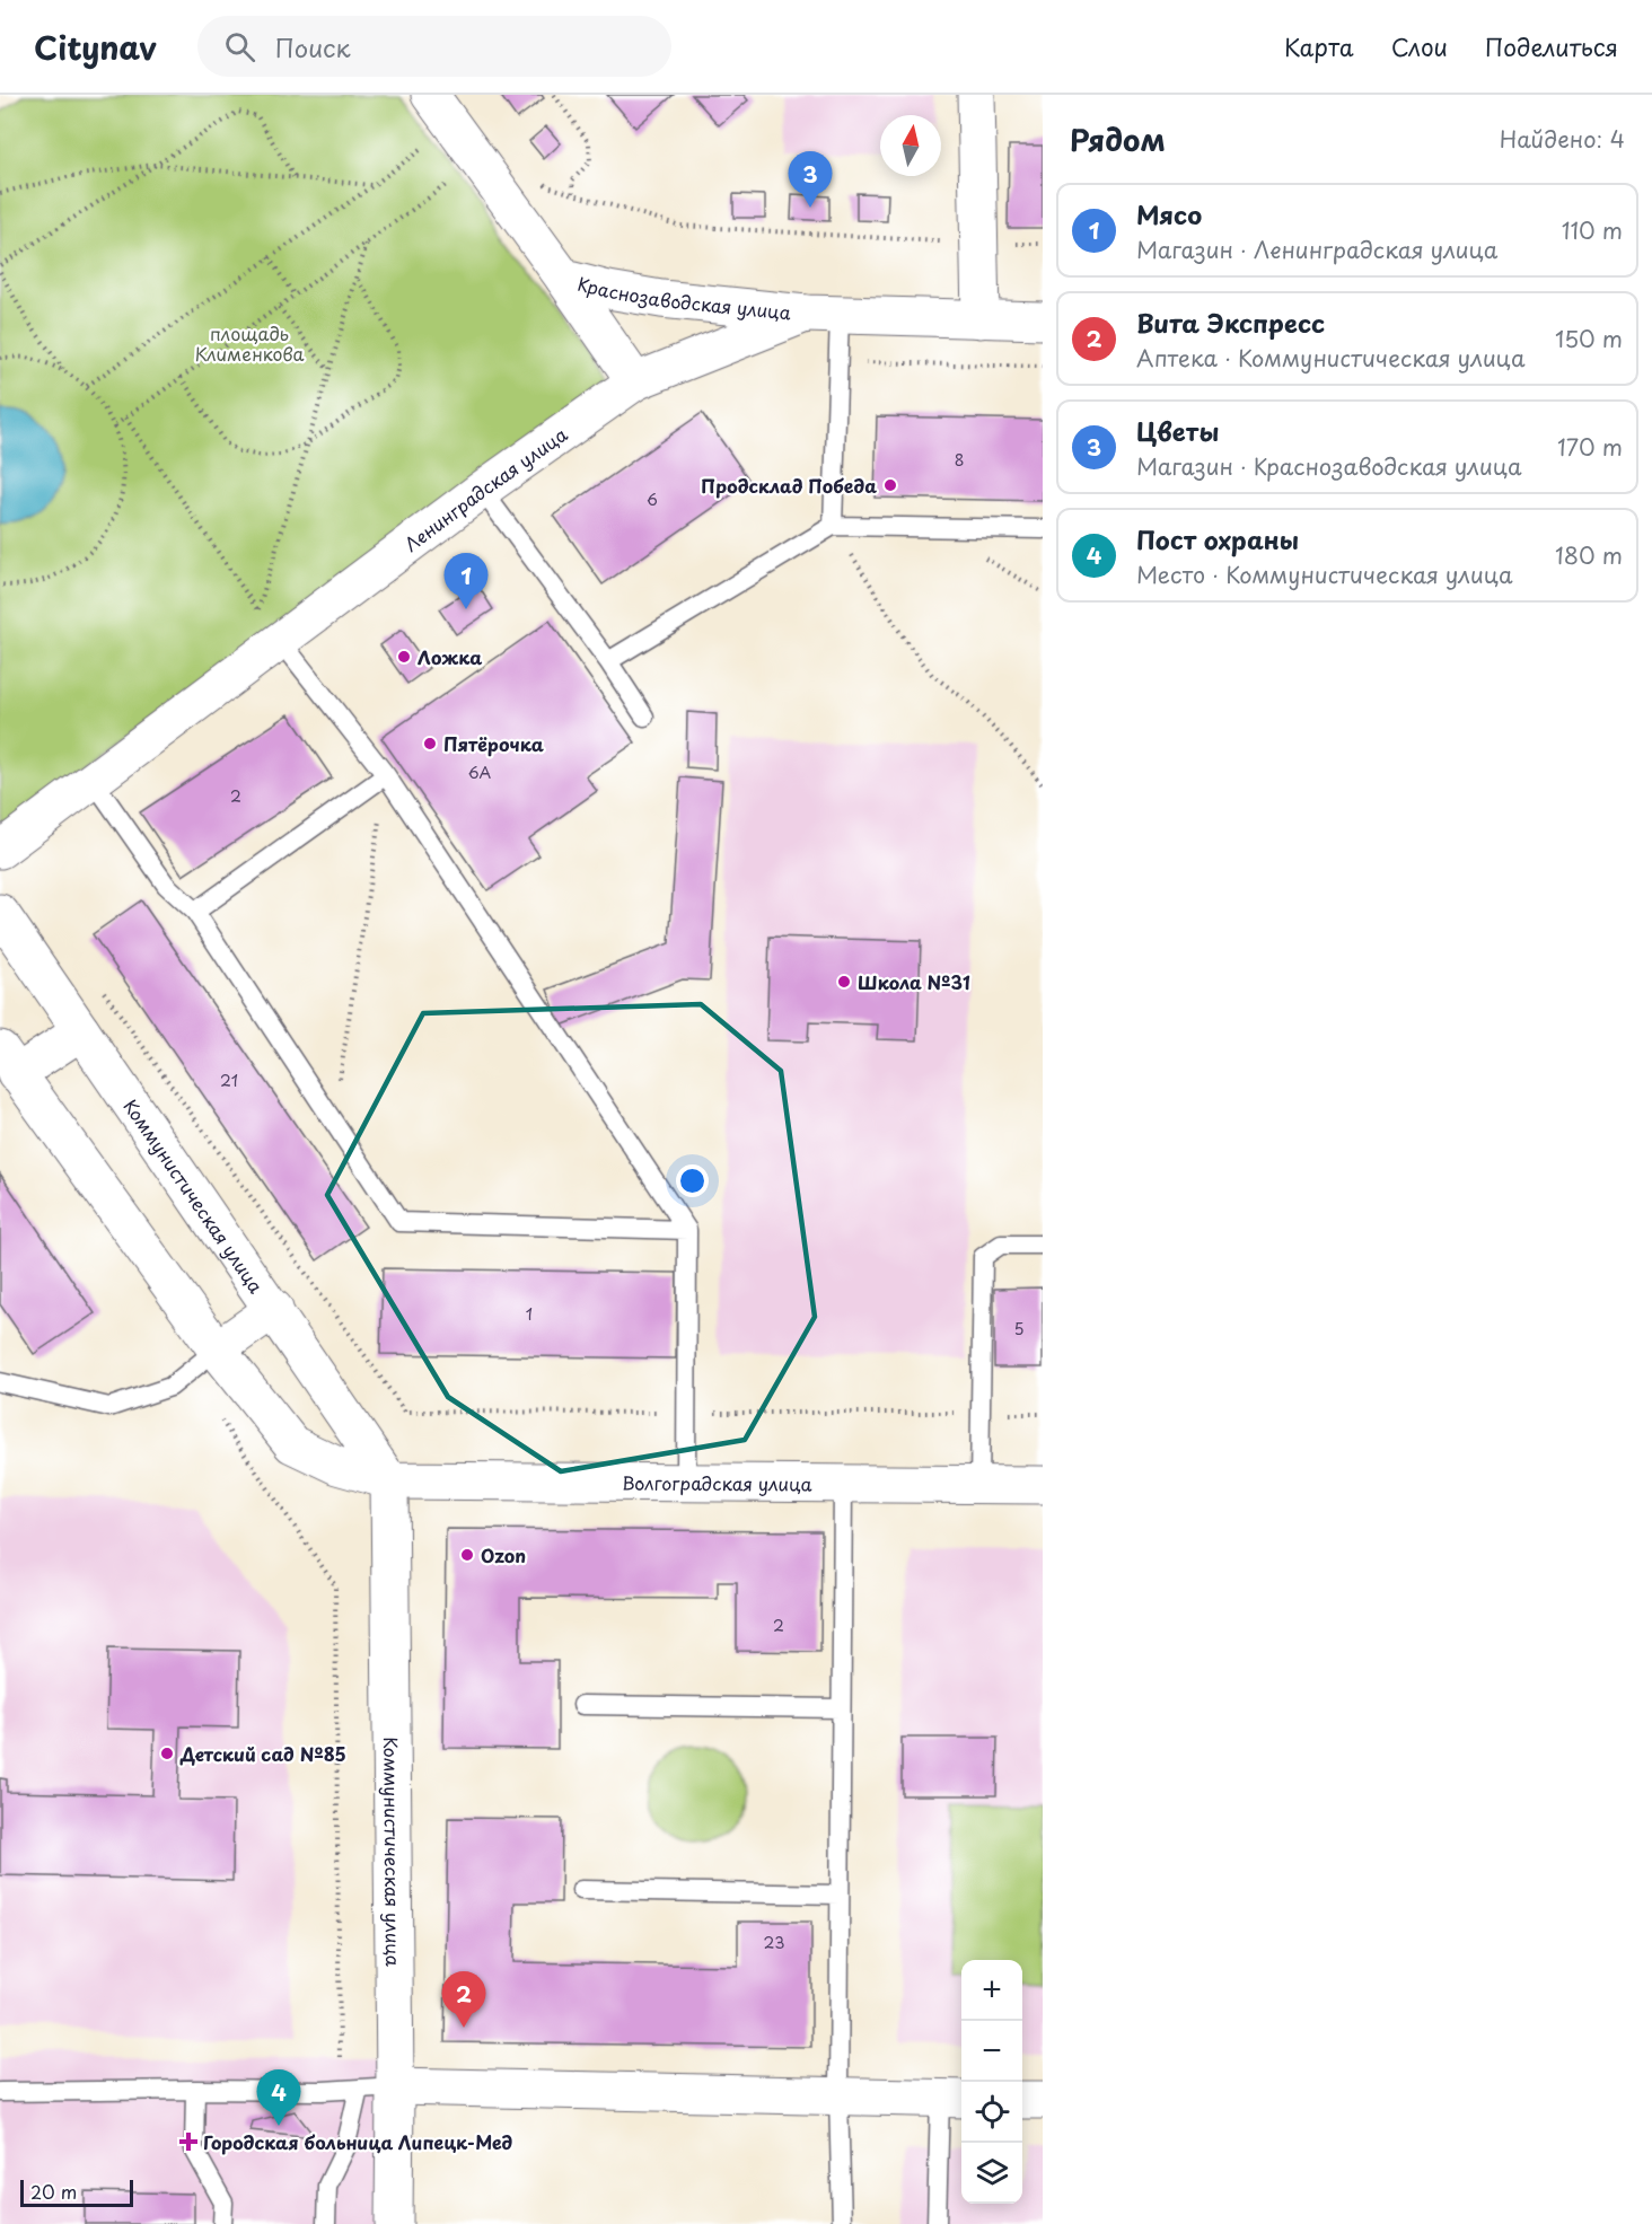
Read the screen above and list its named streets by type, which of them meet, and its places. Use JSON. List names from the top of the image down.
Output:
{
  "streets": {
    "street": [
      "Краснозаводская улица",
      "Ленинградская улица",
      "Коммунистическая улица",
      "Волгоградская улица"
    ]
  },
  "crossings": [
    ["Краснозаводская улица", "Ленинградская улица"],
    ["Коммунистическая улица", "Волгоградская улица"]
  ],
  "parks": ["площадь Клименкова"],
  "places": {
    "other": [
      "Продсклад Победа",
      "Ложка",
      "Пятёрочка",
      "Школа №31",
      "Ozon",
      "Детский сад №85"
    ],
    "health": ["Городская больница Липецк-Мед"]
  },
  "house_numbers": [
    "8",
    "6",
    "6А",
    "2",
    "21",
    "1",
    "5",
    "2",
    "23"
  ],
  "scale_bar": "20 m",
  "north": "top",
  "page": {
    "header": "Citynav",
    "search": "Поиск",
    "nav": ["Карта", "Слои", "Поделиться"],
    "heading": ["Рядом", "Найдено: 4"],
    "pins": [
      "3",
      "1",
      "2",
      "4"
    ],
    "list": [
      {
        "mark": "1",
        "name": "Мясо",
        "note": "Магазин · Ленинградская улица",
        "value": "110 m"
      },
      {
        "mark": "2",
        "name": "Вита Экспресс",
        "note": "Аптека · Коммунистическая улица",
        "value": "150 m"
      },
      {
        "mark": "3",
        "name": "Цветы",
        "note": "Магазин · Краснозаводская улица",
        "value": "170 m"
      },
      {
        "mark": "4",
        "name": "Пост охраны",
        "note": "Место · Коммунистическая улица",
        "value": "180 m"
      }
    ],
    "map_buttons": ["+", "−"],
    "scale": "20 m"
  }
}
